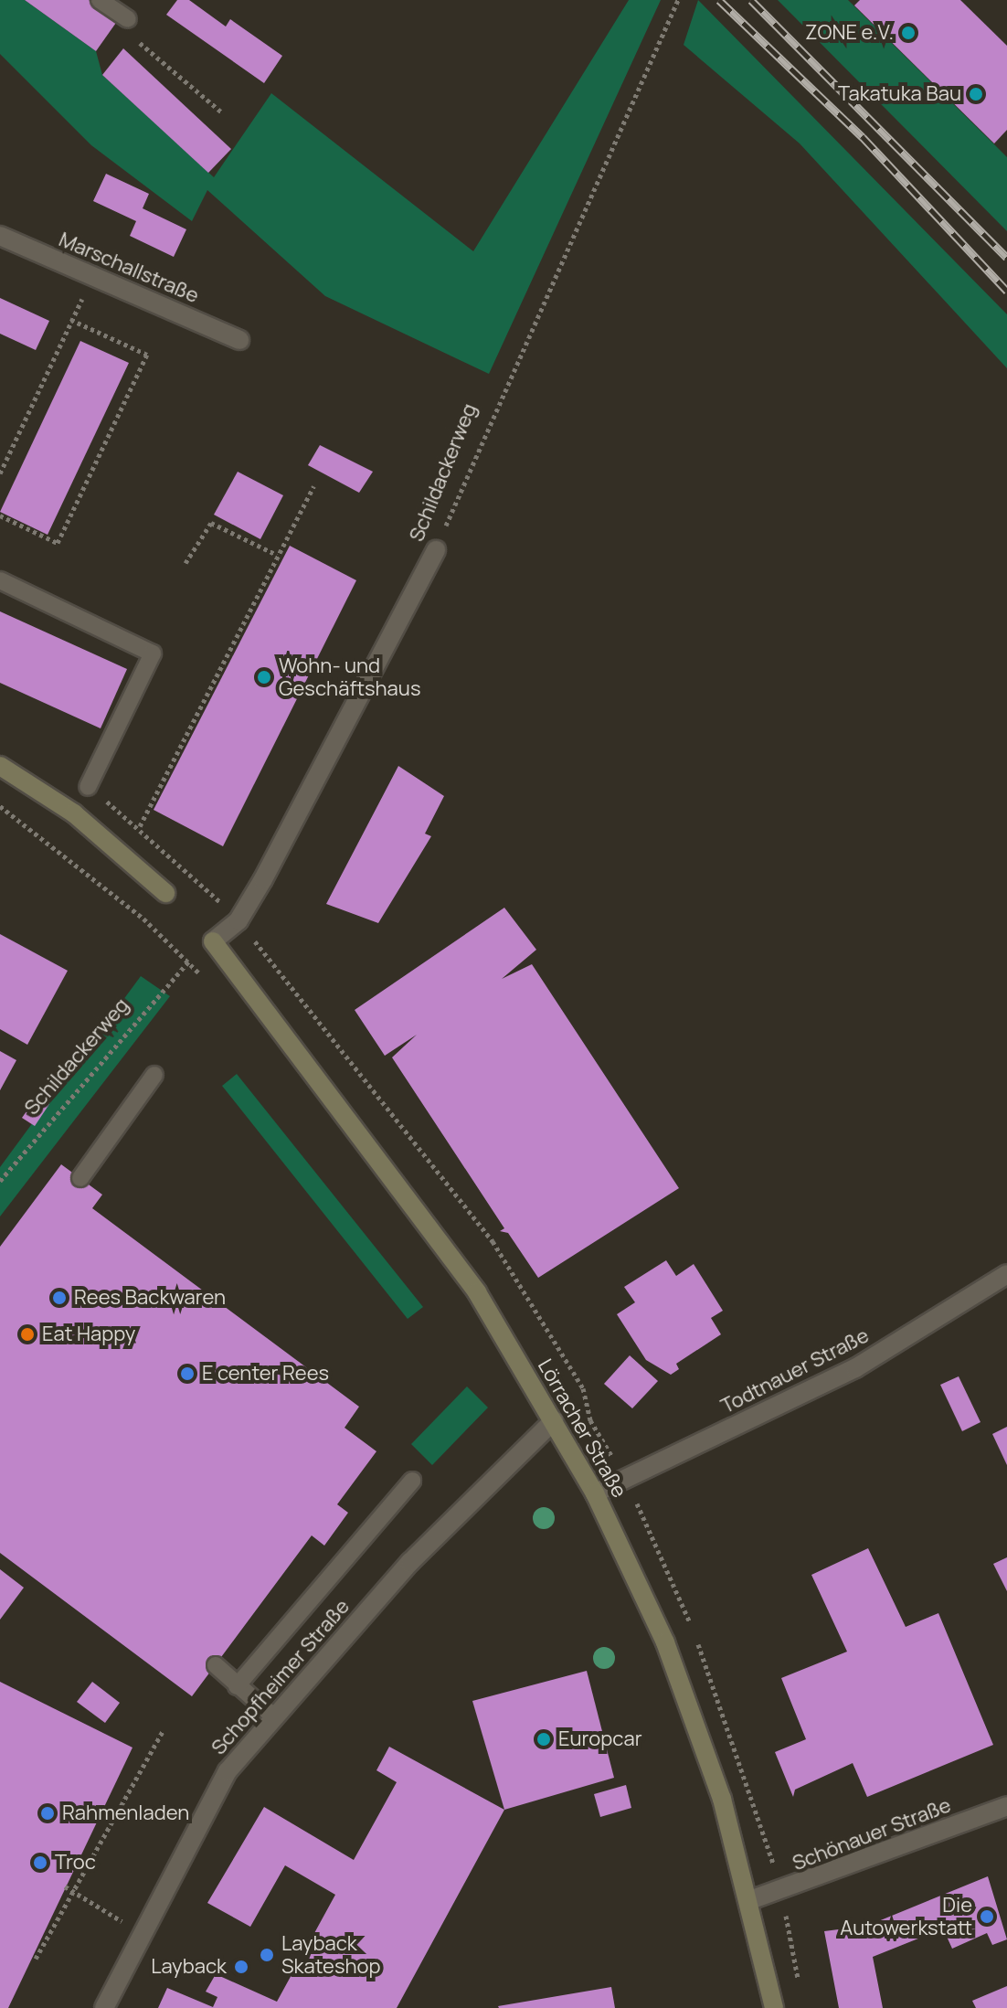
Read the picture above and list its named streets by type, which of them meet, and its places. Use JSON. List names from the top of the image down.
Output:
{
  "streets": {
    "street": [
      "Marschallstraße",
      "Schildackerweg",
      "Todtnauer Straße",
      "Lörracher Straße",
      "Schopfheimer Straße",
      "Schönauer Straße"
    ]
  },
  "crossings": [
    ["Schildackerweg", "Lörracher Straße"],
    ["Todtnauer Straße", "Lörracher Straße"],
    ["Lörracher Straße", "Schopfheimer Straße"],
    ["Lörracher Straße", "Schönauer Straße"]
  ],
  "places": [
    "ZONE e.V.",
    "Takatuka Bau",
    "Wohn- und Geschäftshaus",
    "Rees Backwaren",
    "Eat Happy",
    "E center Rees",
    "Europcar",
    "Rahmenladen",
    "Troc",
    "Die Autowerkstatt",
    "Layback Skateshop",
    "Layback"
  ]
}
